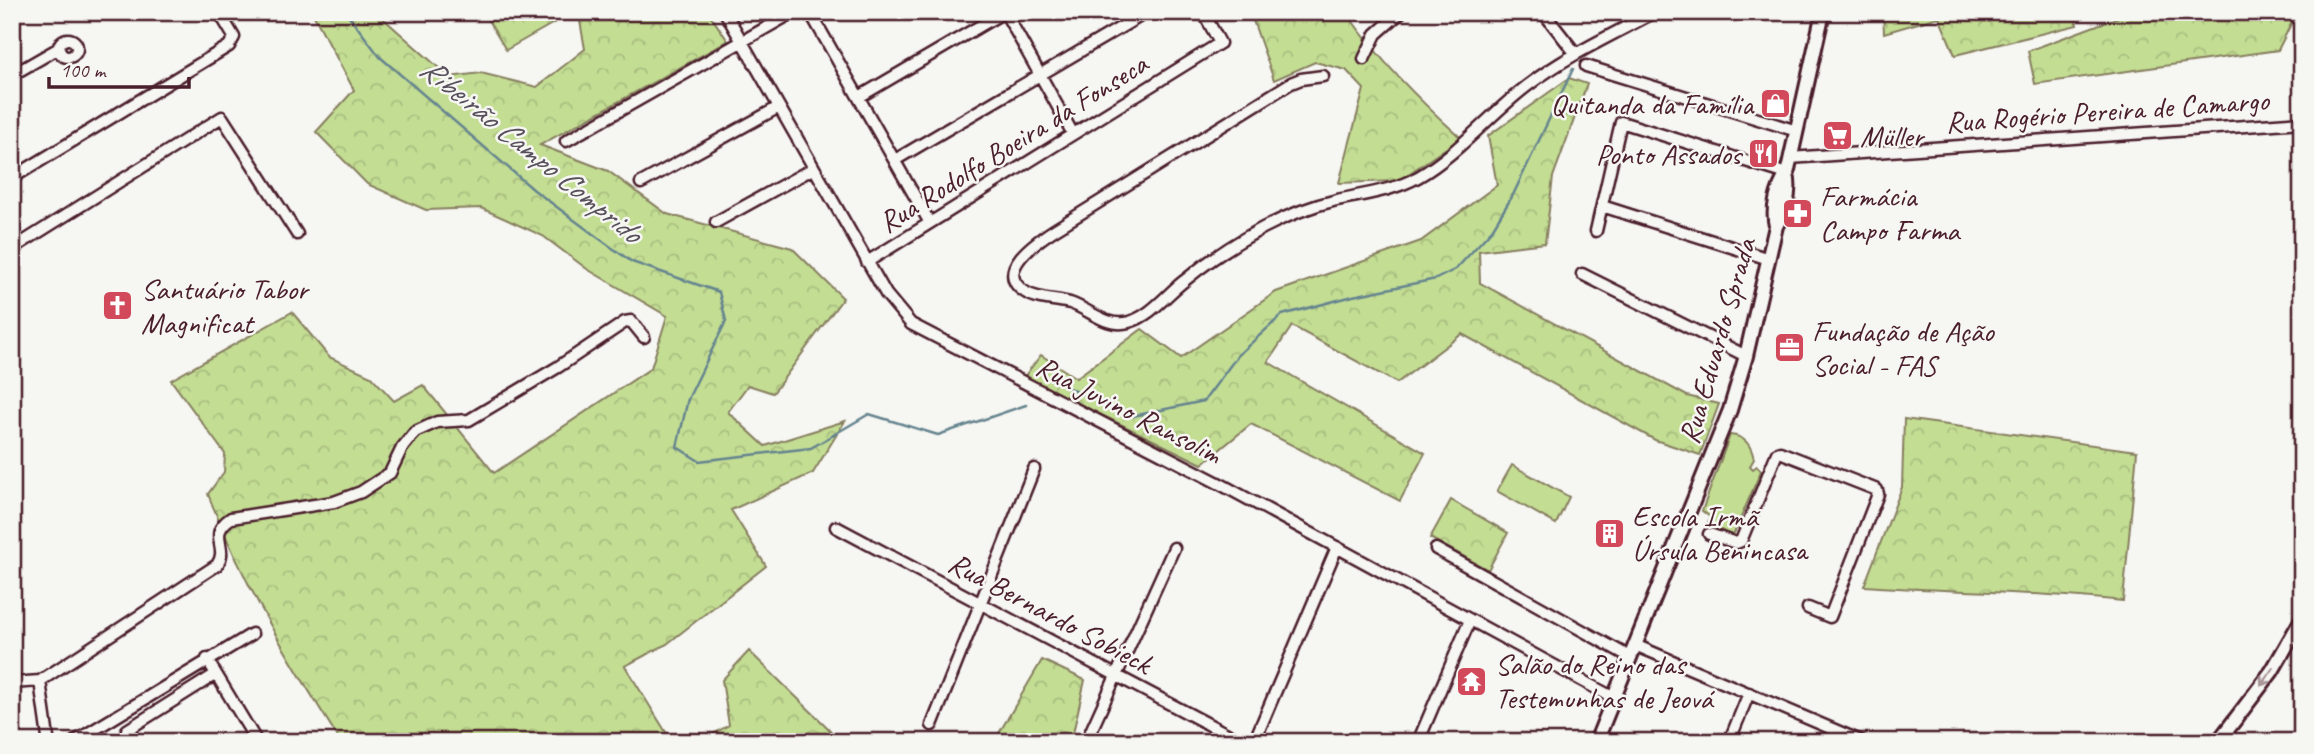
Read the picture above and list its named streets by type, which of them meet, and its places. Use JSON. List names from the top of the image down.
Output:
{
  "streets": {
    "main road": ["Rua Eduardo Sprada"],
    "street": [
      "Rua Rogério Pereira de Camargo",
      "Rua Rodolfo Boeira da Fonseca",
      "Rua Juvino Ransolim",
      "Rua Bernardo Sobieck"
    ]
  },
  "crossings": [
    ["Rua Rogério Pereira de Camargo", "Rua Eduardo Sprada"],
    ["Rua Rodolfo Boeira da Fonseca", "Rua Juvino Ransolim"],
    ["Rua Eduardo Sprada", "Rua Juvino Ransolim"]
  ],
  "water": ["Ribeirão Campo Comprido"],
  "places": {
    "shop": ["Quitanda da Família"],
    "supermarket": ["Müller"],
    "restaurant": ["Ponto Assados"],
    "pharmacy": ["Farmácia Campo Farma"],
    "church": ["Santuário Tabor Magnificat"],
    "office": ["Fundação de Ação Social - FAS"],
    "building": ["Escola Irmã Úrsula Benincasa"],
    "temple": ["Salão do Reino das Testemunhas de Jeová"]
  },
  "scale_bar": "100 m"
}
